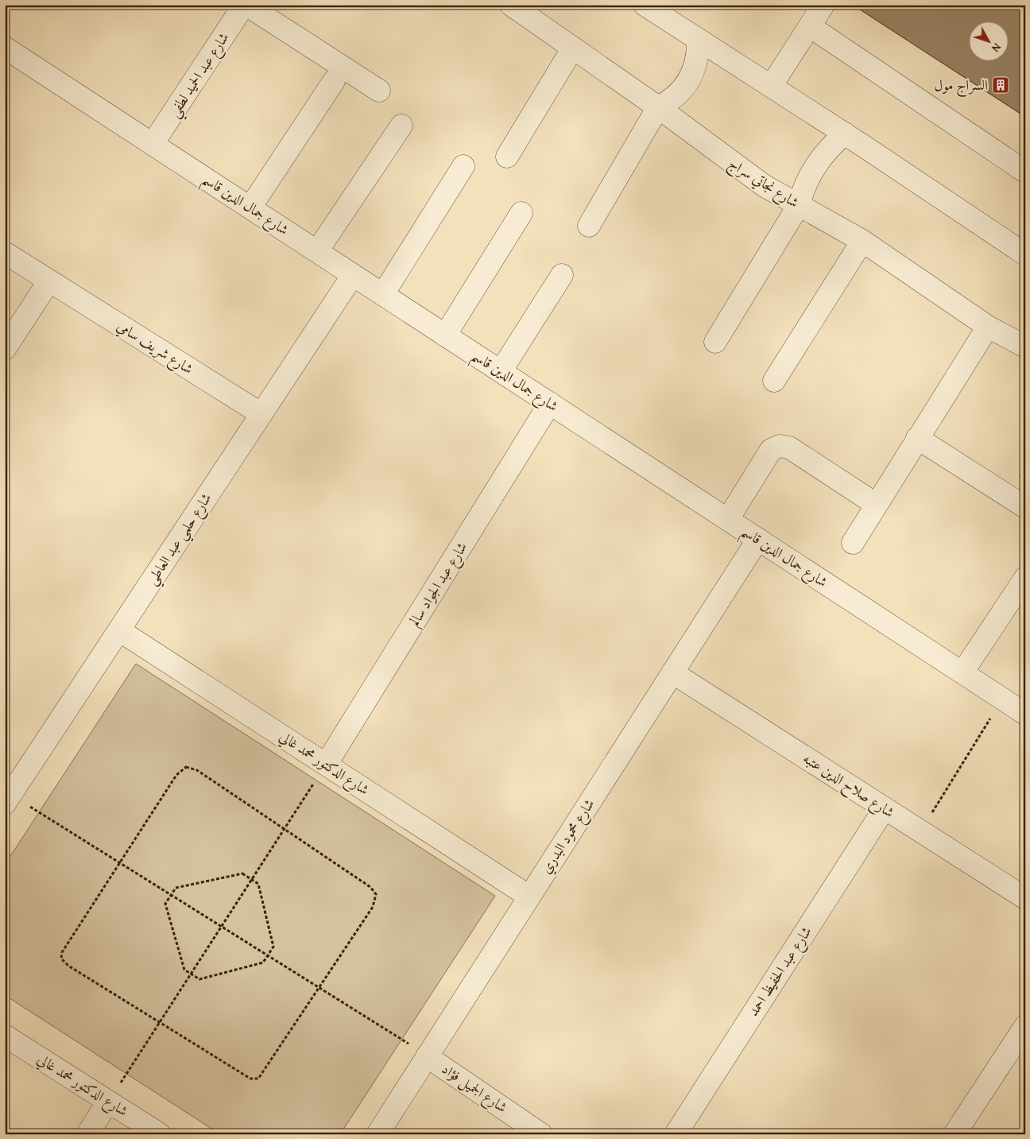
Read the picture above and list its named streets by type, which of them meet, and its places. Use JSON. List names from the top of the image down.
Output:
{
  "streets": {
    "street": [
      "شارع عبد الحميد لطفي",
      "شارع نجاتي سراج",
      "شارع جمال الدين قاسم",
      "شارع شريف سامي",
      "شارع حلمي عبد العاطي",
      "شارع عبد الجواد سالم",
      "شارع الدكتور محمد غالي",
      "شارع صلاح الدين عتبه",
      "شارع محمود البدري",
      "شارع عبد الحفيظ احمد",
      "شارع الجميل فؤاد"
    ]
  },
  "crossings": [
    ["شارع عبد الحميد لطفي", "شارع جمال الدين قاسم"],
    ["شارع جمال الدين قاسم", "شارع حلمي عبد العاطي"],
    ["شارع جمال الدين قاسم", "شارع عبد الجواد سالم"],
    ["شارع جمال الدين قاسم", "شارع محمود البدري"],
    ["شارع شريف سامي", "شارع حلمي عبد العاطي"],
    ["شارع حلمي عبد العاطي", "شارع الدكتور محمد غالي"],
    ["شارع عبد الجواد سالم", "شارع الدكتور محمد غالي"],
    ["شارع الدكتور محمد غالي", "شارع محمود البدري"],
    ["شارع صلاح الدين عتبه", "شارع محمود البدري"],
    ["شارع صلاح الدين عتبه", "شارع عبد الحفيظ احمد"],
    ["شارع محمود البدري", "شارع الجميل فؤاد"]
  ],
  "places": {
    "building": ["السراج مول"]
  },
  "north": "bottom right"
}
